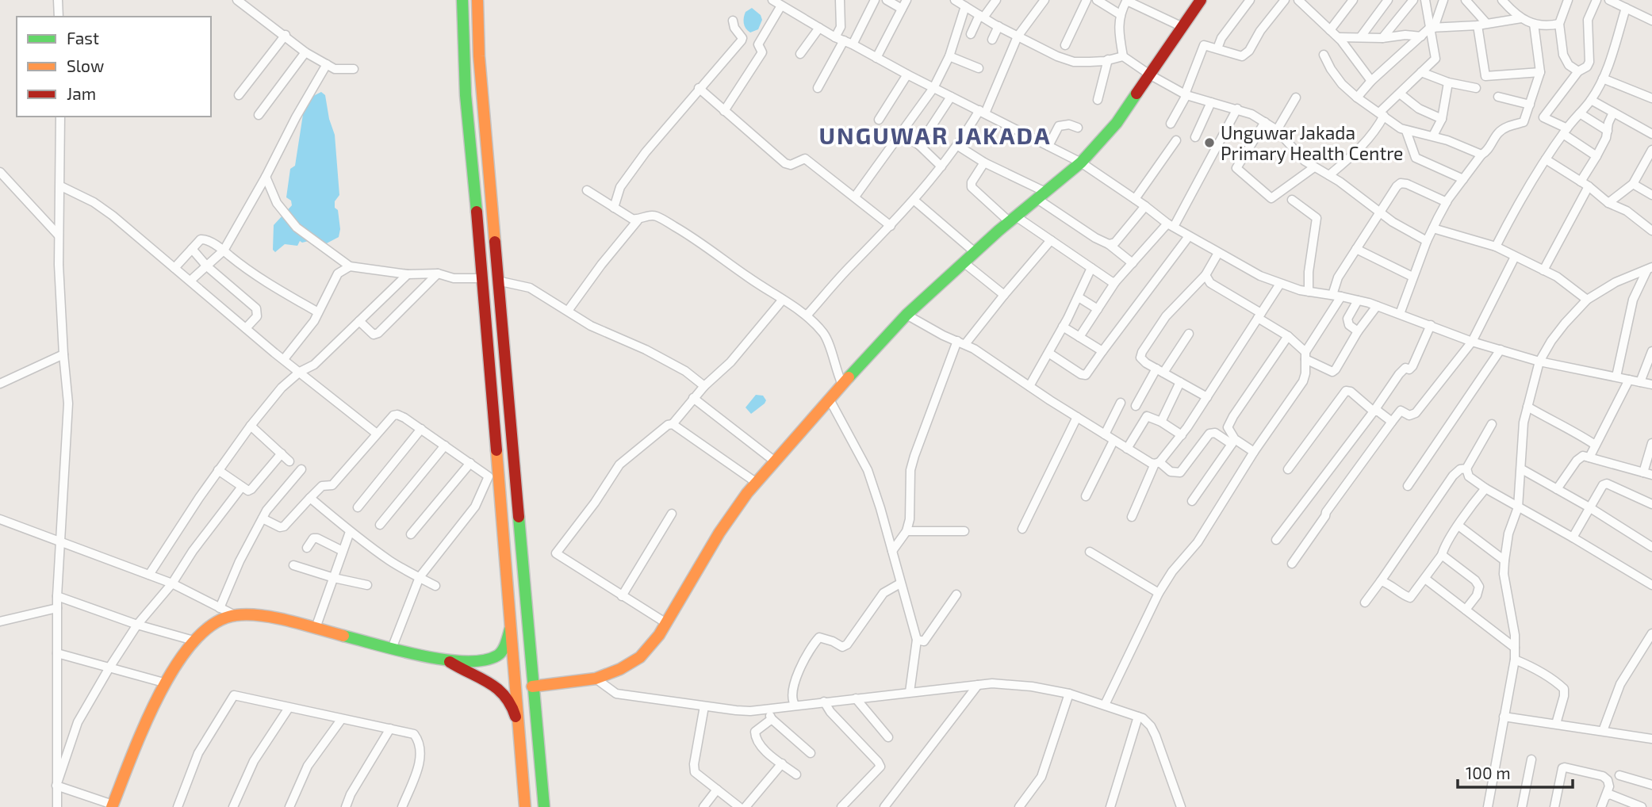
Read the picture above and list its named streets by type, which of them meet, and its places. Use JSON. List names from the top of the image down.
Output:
{
  "districts": ["UNGUWAR JAKADA"],
  "places": ["Unguwar Jakada Primary Health Centre"],
  "legend": ["Fast", "Slow", "Jam"],
  "scale_bar": "100 m"
}
